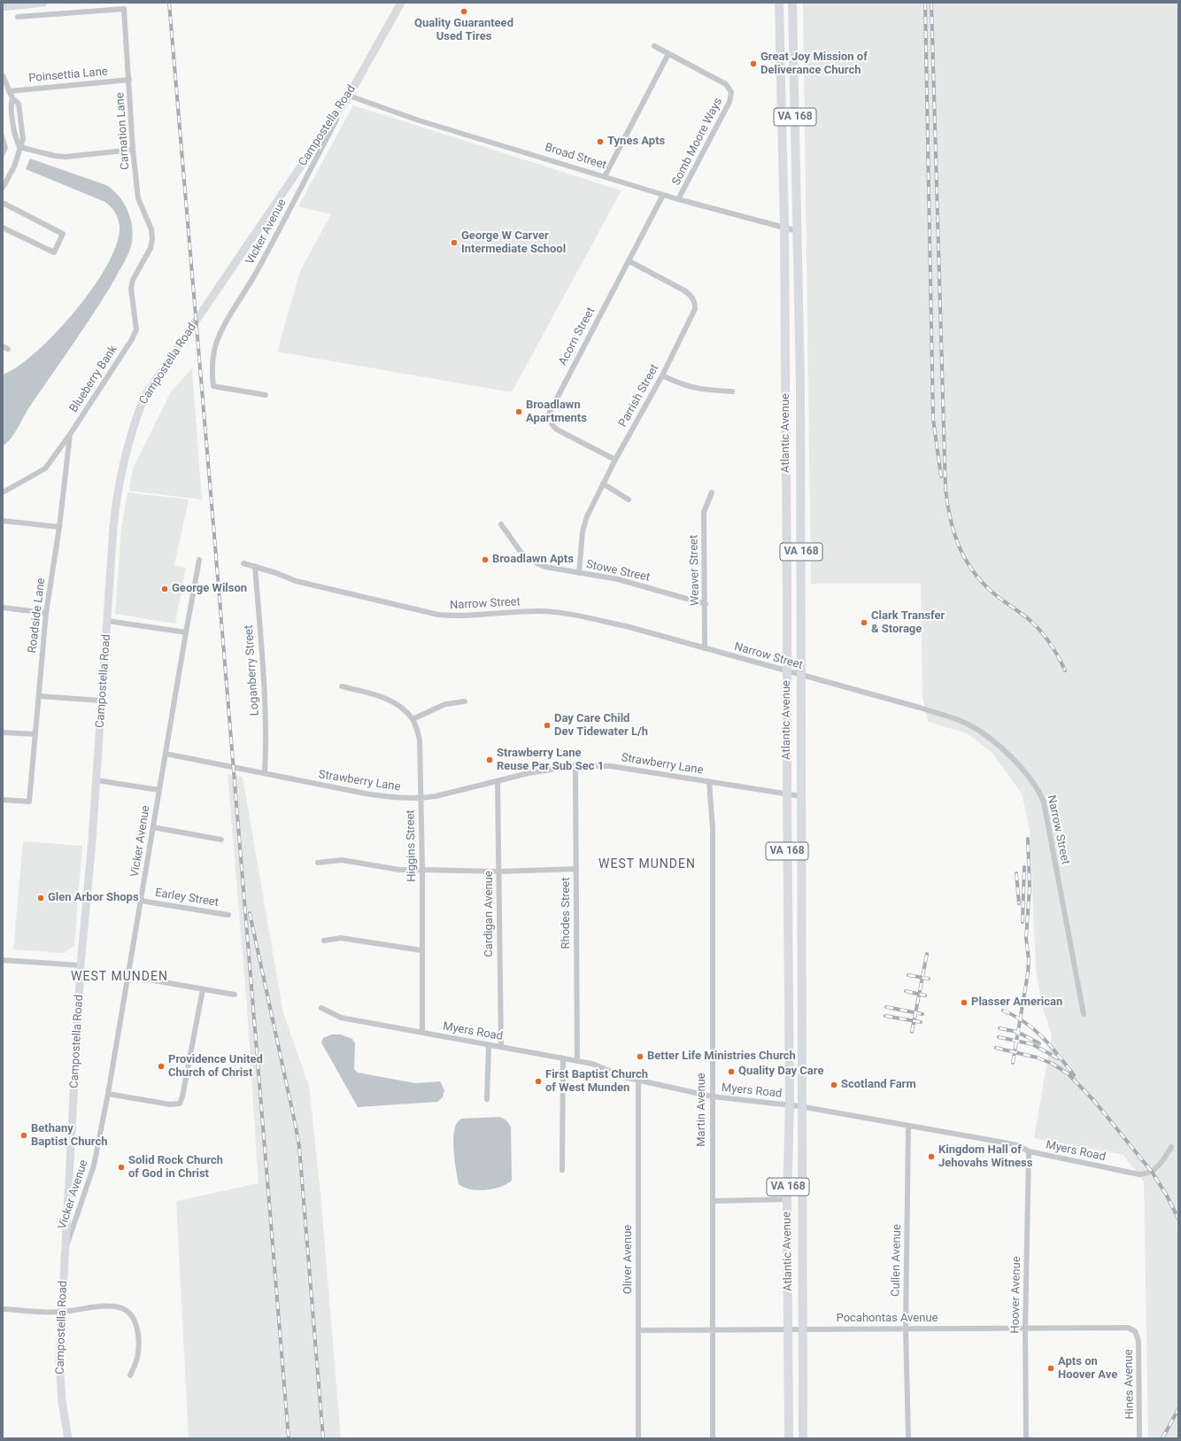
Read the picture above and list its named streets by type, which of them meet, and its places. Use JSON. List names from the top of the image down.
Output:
{
  "streets": {
    "main road": ["VA 168", "Campostella Road", "Atlantic Avenue"],
    "street": [
      "Poinsettia Lane",
      "Carnation Lane",
      "Somb Moore Ways",
      "Broad Street",
      "Vicker Avenue",
      "Acorn Street",
      "Blueberry Bank",
      "Parrish Street",
      "Weaver Street",
      "Stowe Street",
      "Narrow Street",
      "Roadside Lane",
      "Loganberry Street",
      "Strawberry Lane",
      "Higgins Street",
      "Earley Street",
      "Rhodes Street",
      "Cardigan Avenue",
      "Myers Road",
      "Martin Avenue",
      "Oliver Avenue",
      "Cullen Avenue",
      "Hoover Avenue",
      "Pocahontas Avenue",
      "Hines Avenue"
    ]
  },
  "crossings": [
    ["Poinsettia Lane", "Carnation Lane"],
    ["Campostella Road", "Broad Street"],
    ["Campostella Road", "Vicker Avenue"],
    ["Carnation Lane", "Blueberry Bank"],
    ["Somb Moore Ways", "Broad Street"],
    ["Broad Street", "Vicker Avenue"],
    ["Broad Street", "Acorn Street"],
    ["Broad Street", "Atlantic Avenue"],
    ["Vicker Avenue", "Strawberry Lane"],
    ["Vicker Avenue", "Earley Street"],
    ["Acorn Street", "Parrish Street"],
    ["Blueberry Bank", "Roadside Lane"],
    ["Parrish Street", "Stowe Street"],
    ["Atlantic Avenue", "Narrow Street"],
    ["Atlantic Avenue", "Strawberry Lane"],
    ["Atlantic Avenue", "Myers Road"],
    ["Atlantic Avenue", "Pocahontas Avenue"],
    ["Weaver Street", "Stowe Street"],
    ["Weaver Street", "Narrow Street"],
    ["Narrow Street", "Loganberry Street"],
    ["Loganberry Street", "Strawberry Lane"],
    ["Strawberry Lane", "Higgins Street"],
    ["Strawberry Lane", "Rhodes Street"],
    ["Strawberry Lane", "Cardigan Avenue"],
    ["Strawberry Lane", "Martin Avenue"],
    ["Higgins Street", "Myers Road"],
    ["Rhodes Street", "Myers Road"],
    ["Cardigan Avenue", "Myers Road"],
    ["Myers Road", "Martin Avenue"],
    ["Myers Road", "Oliver Avenue"],
    ["Myers Road", "Cullen Avenue"],
    ["Myers Road", "Hoover Avenue"],
    ["Martin Avenue", "Pocahontas Avenue"],
    ["Oliver Avenue", "Pocahontas Avenue"],
    ["Cullen Avenue", "Pocahontas Avenue"],
    ["Hoover Avenue", "Pocahontas Avenue"],
    ["Pocahontas Avenue", "Hines Avenue"]
  ],
  "districts": ["WEST MUNDEN", "WEST MUNDEN"],
  "places": [
    "Quality Guaranteed Used Tires",
    "Great Joy Mission of Deliverance Church",
    "Tynes Apts",
    "George W Carver Intermediate School",
    "Broadlawn Apartments",
    "Broadlawn Apts",
    "George Wilson",
    "Clark Transfer & Storage",
    "Day Care Child Dev Tidewater L/h",
    "Strawberry Lane Reuse Par Sub Sec 1",
    "Glen Arbor Shops",
    "Plasser American",
    "Better Life Ministries Church",
    "Providence United Church of Christ",
    "Quality Day Care",
    "First Baptist Church of West Munden",
    "Scotland Farm",
    "Bethany Baptist Church",
    "Kingdom Hall of Jehovahs Witness",
    "Solid Rock Church of God in Christ",
    "Apts on Hoover Ave"
  ]
}
